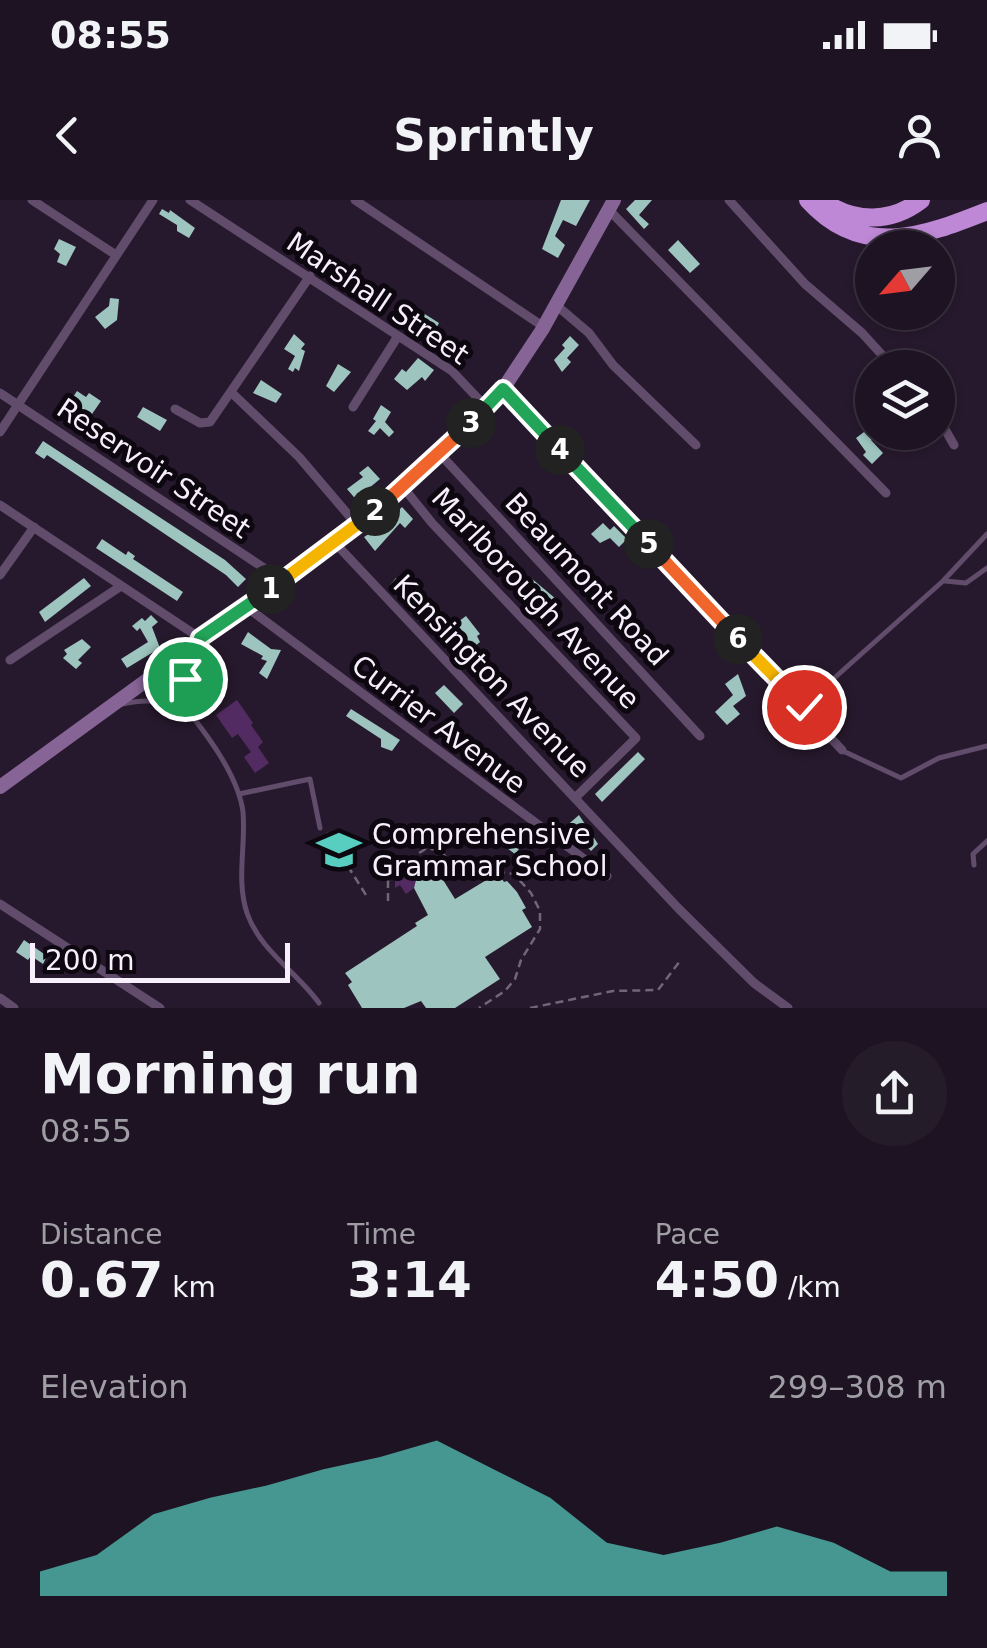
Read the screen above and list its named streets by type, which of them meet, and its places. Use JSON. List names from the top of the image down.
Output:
{
  "streets": {
    "street": [
      "Marshall Street",
      "Reservoir Street",
      "Beaumont Road",
      "Marlborough Avenue",
      "Kensington Avenue",
      "Currier Avenue"
    ]
  },
  "crossings": [
    ["Marlborough Avenue", "Kensington Avenue"]
  ],
  "places": {
    "school or university": ["Comprehensive Grammar School"]
  },
  "scale_bar": "200 m",
  "north": "bottom left",
  "page": {
    "status": "08:55",
    "header": "Sprintly",
    "pins": [
      "3",
      "4",
      "2",
      "5",
      "1",
      "6"
    ],
    "scale": "200 m",
    "heading": ["Morning run", "08:55"],
    "stats": [
      ["Distance", "0.67 km"],
      ["Time", "3:14"],
      ["Pace", "4:50 /km"]
    ],
    "chart": ["Elevation", "299–308 m"]
  }
}
